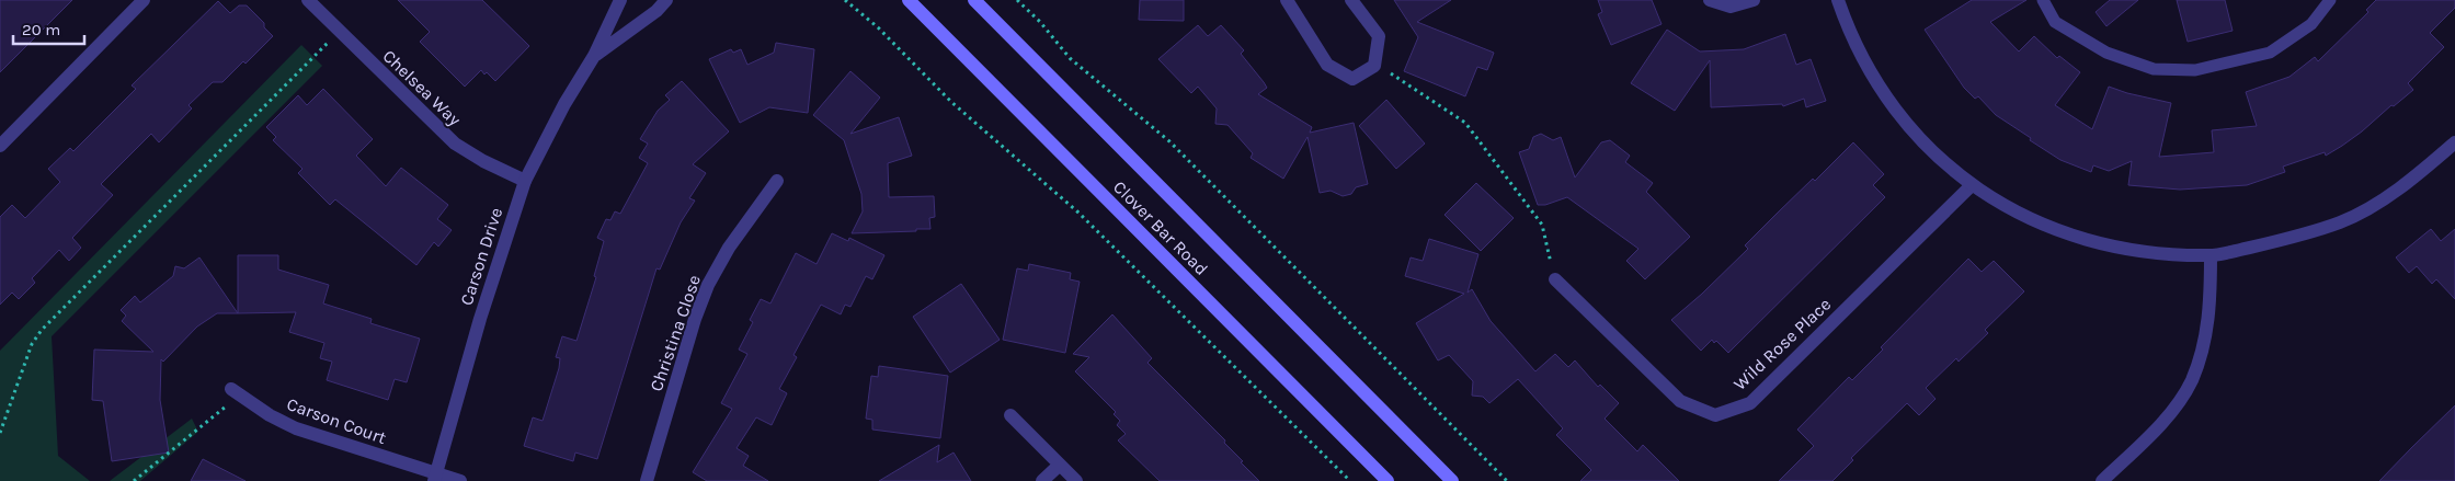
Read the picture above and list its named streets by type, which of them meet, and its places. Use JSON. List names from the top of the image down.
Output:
{
  "streets": {
    "main road": ["Clover Bar Road"],
    "street": [
      "Chelsea Way",
      "Carson Drive",
      "Christina Close",
      "Wild Rose Place",
      "Carson Court"
    ]
  },
  "crossings": [
    ["Chelsea Way", "Carson Drive"],
    ["Carson Drive", "Carson Court"]
  ],
  "scale_bar": "20 m"
}
